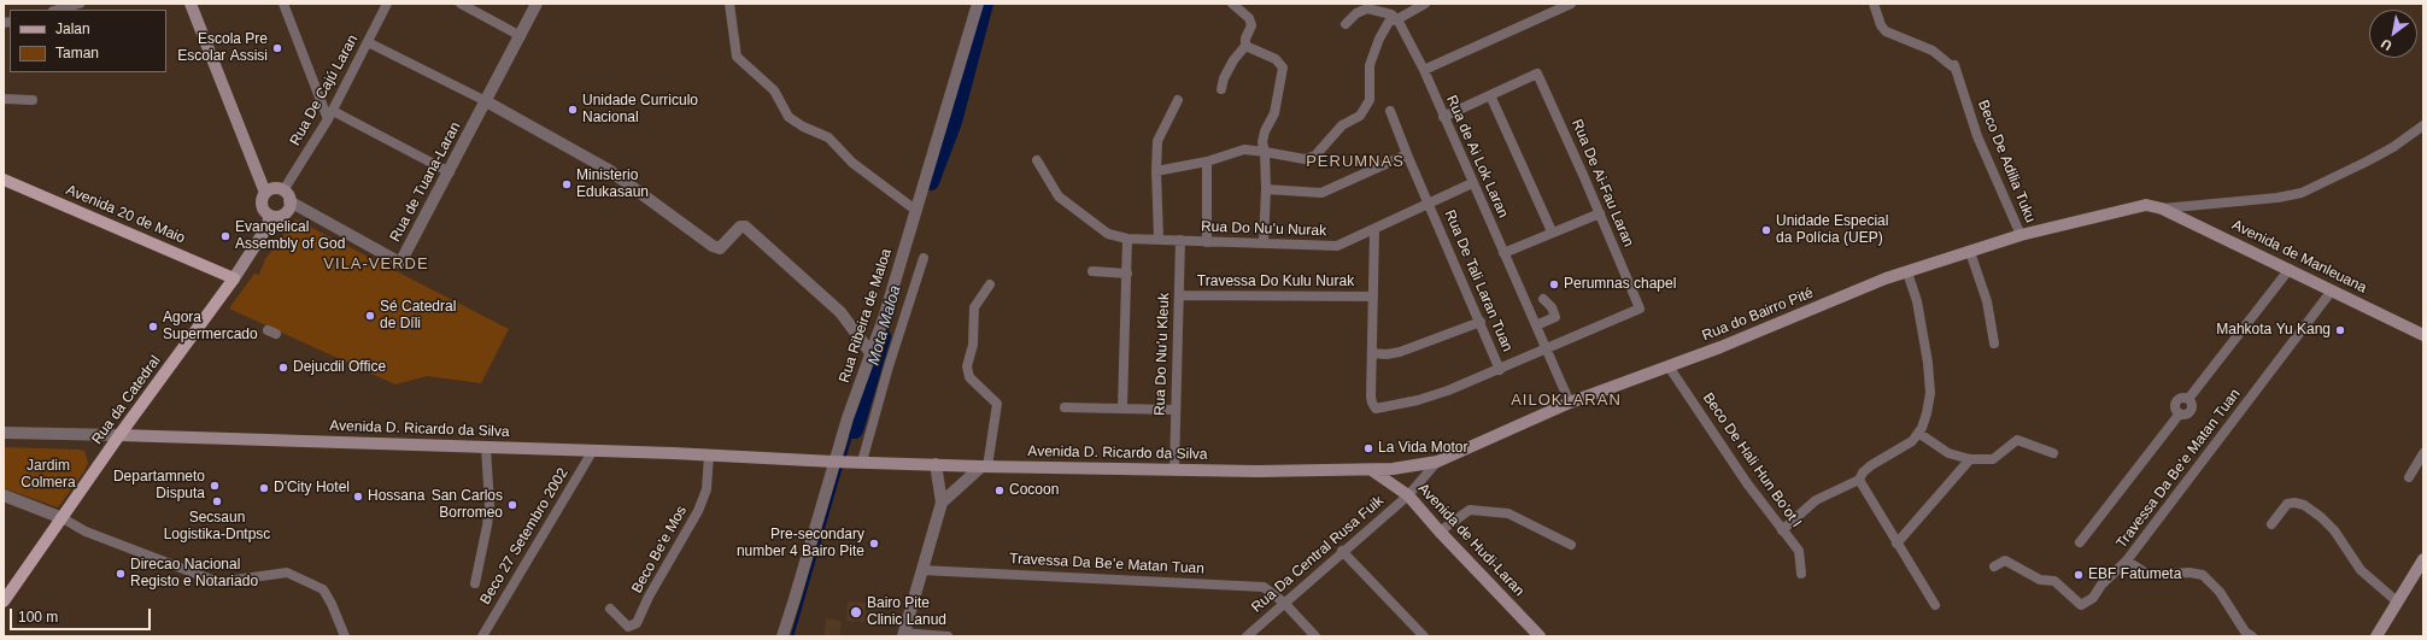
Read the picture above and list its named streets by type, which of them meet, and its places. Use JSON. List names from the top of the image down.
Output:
{
  "streets": {
    "main road": [
      "Avenida 20 de Maio",
      "Avenida de Manleuana",
      "Rua do Bairro Pité",
      "Rua da Catedral",
      "Avenida D. Ricardo da Silva",
      "Avenida de Hudi-Laran"
    ],
    "street": [
      "Rua De Cajú Laran",
      "Rua de Ai Lok Laran",
      "Beco De Adilia Tuku",
      "Rua de Tuana-Laran",
      "Rua De Ai-Fau Laran",
      "Rua Do Nu’u Nurak",
      "Rua De Tali Laran Tuan",
      "Travessa Do Kulu Nurak",
      "Rua Ribeira de Maloa",
      "Rua Do Nu’u Kleuk",
      "Beco De Hali Hun Bo’ot I",
      "Travessa Da Be’e Matan Tuan",
      "Beco 27 Setembro 2002",
      "Beco Be'e Mos",
      "Rua Da Central Rusa Fuik"
    ]
  },
  "crossings": [
    ["Rua De Cajú Laran", "Rua de Tuana-Laran"],
    ["Rua De Cajú Laran", "Rua da Catedral"],
    ["Rua de Ai Lok Laran", "Rua De Ai-Fau Laran"],
    ["Rua de Ai Lok Laran", "Rua Do Nu’u Nurak"],
    ["Rua de Ai Lok Laran", "Rua do Bairro Pité"],
    ["Beco De Adilia Tuku", "Rua do Bairro Pité"],
    ["Rua de Tuana-Laran", "Rua da Catedral"],
    ["Avenida 20 de Maio", "Rua da Catedral"],
    ["Rua Do Nu’u Nurak", "Rua De Tali Laran Tuan"],
    ["Rua Do Nu’u Nurak", "Rua Do Nu’u Kleuk"],
    ["Avenida de Manleuana", "Rua do Bairro Pité"],
    ["Avenida de Manleuana", "Travessa Da Be’e Matan Tuan"],
    ["Travessa Do Kulu Nurak", "Rua Do Nu’u Kleuk"],
    ["Rua do Bairro Pité", "Avenida D. Ricardo da Silva"],
    ["Rua do Bairro Pité", "Beco De Hali Hun Bo’ot I"],
    ["Rua do Bairro Pité", "Avenida de Hudi-Laran"],
    ["Rua do Bairro Pité", "Rua Da Central Rusa Fuik"],
    ["Rua Ribeira de Maloa", "Avenida D. Ricardo da Silva"],
    ["Rua Do Nu’u Kleuk", "Avenida D. Ricardo da Silva"],
    ["Rua da Catedral", "Avenida D. Ricardo da Silva"],
    ["Avenida D. Ricardo da Silva", "Beco 27 Setembro 2002"],
    ["Avenida D. Ricardo da Silva", "Avenida de Hudi-Laran"],
    ["Avenida D. Ricardo da Silva", "Beco Be'e Mos"],
    ["Travessa Da Be’e Matan Tuan", "Rua Da Central Rusa Fuik"],
    ["Avenida de Hudi-Laran", "Rua Da Central Rusa Fuik"]
  ],
  "districts": ["PERUMNAS", "VILA-VERDE", "AILOKLARAN"],
  "water": ["Mota Maloa"],
  "parks": ["Jardim Colmera"],
  "places": [
    "Escola Pre Escolar Assisi",
    "Unidade Curriculo Nacional",
    "Ministerio Edukasaun",
    "Unidade Especial da Polícia (UEP)",
    "Evangelical Assembly of God",
    "Perumnas chapel",
    "Sé Catedral de Díli",
    "Agora Supermercado",
    "Mahkota Yu Kang",
    "Dejucdil Office",
    "La Vida Motor",
    "Departamneto Disputa",
    "D'City Hotel",
    "Cocoon",
    "Hossana",
    "Secsaun Logistika-Dntpsc",
    "San Carlos Borromeo",
    "Pre-secondary number 4 Bairo Pite",
    "Direcao Nacional Registo e Notariado",
    "EBF Fatumeta",
    "Bairo Pite Clinic Lanud"
  ],
  "legend": ["Jalan", "Taman"],
  "scale_bar": "100 m",
  "north": "bottom left"
}
